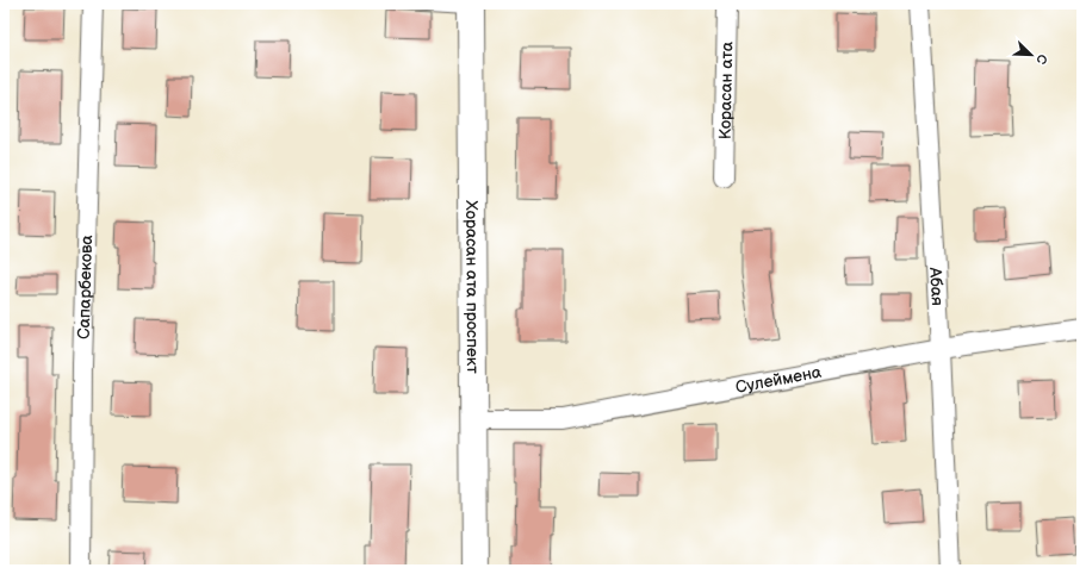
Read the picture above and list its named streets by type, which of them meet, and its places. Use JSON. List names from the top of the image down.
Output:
{
  "streets": {
    "main road": ["Хорасан ата проспект"],
    "street": [
      "Корасан ата",
      "Сапарбекова",
      "Абая",
      "Сулеймена"
    ]
  },
  "crossings": [
    ["Хорасан ата проспект", "Сулеймена"],
    ["Абая", "Сулеймена"]
  ],
  "north": "bottom right"
}
